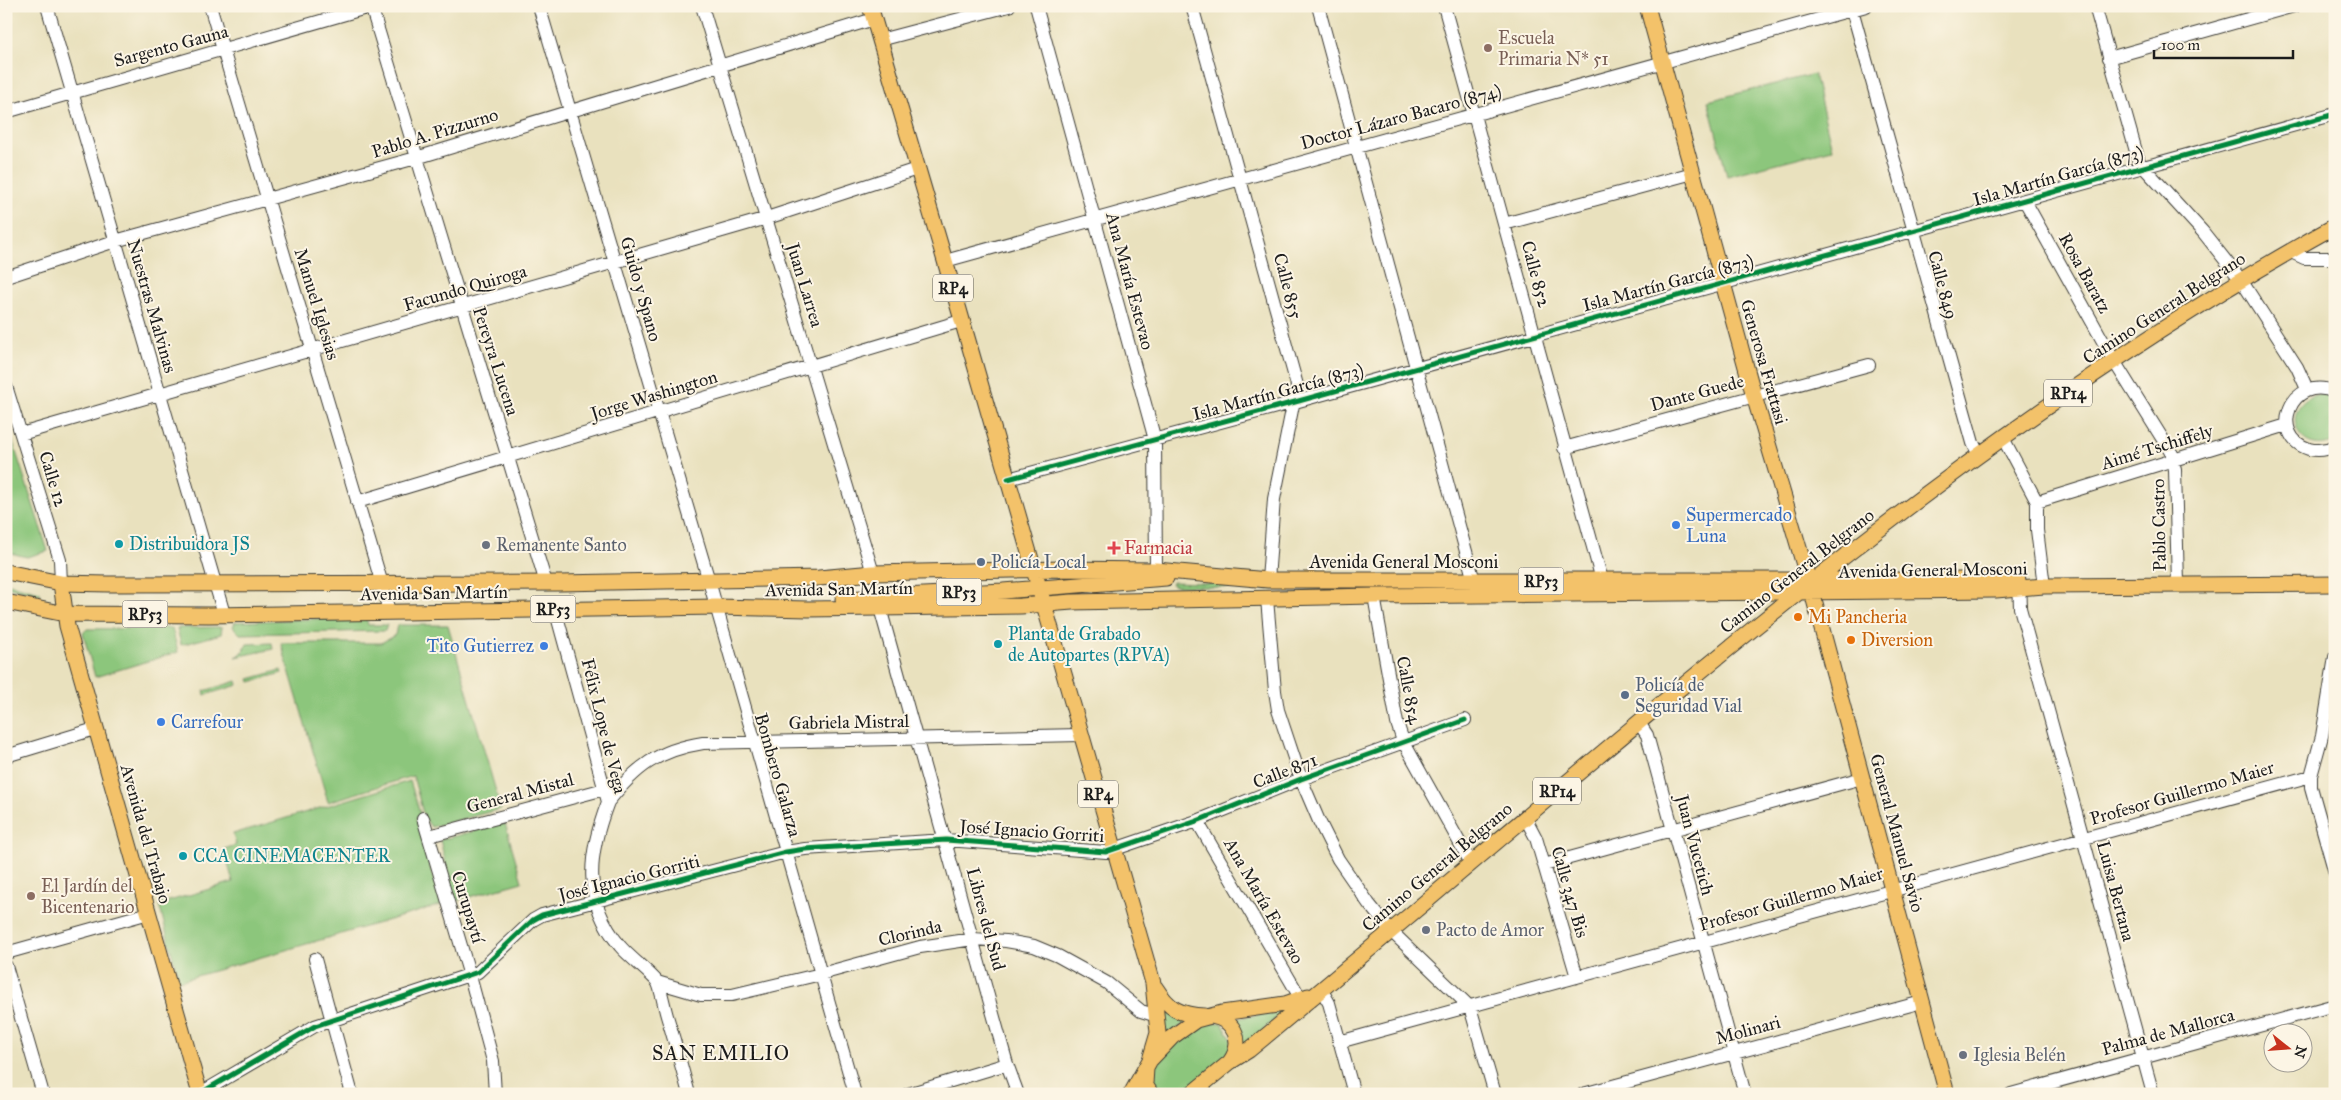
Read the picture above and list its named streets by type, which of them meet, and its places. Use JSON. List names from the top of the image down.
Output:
{
  "streets": {
    "main road": [
      "RP4",
      "Camino General Belgrano",
      "Generosa Frattasi",
      "RP14",
      "Avenida General Mosconi",
      "RP53",
      "Avenida San Martín",
      "General Manuel Savio",
      "Avenida del Trabajo"
    ],
    "street": [
      "Sargento Gauna",
      "Doctor Lázaro Bacaro (874)",
      "Pablo A. Pizzurno",
      "Isla Martín García (873)",
      "Rosa Baratz",
      "Calle 852",
      "Ana María Estevao",
      "Juan Larrea",
      "Calle 849",
      "Calle 855",
      "Facundo Quiroga",
      "Guido y Spano",
      "Manuel Iglesias",
      "Nuestras Malvinas",
      "Pereyra Lucena",
      "Dante Guede",
      "Jorge Washington",
      "Aimé Tschiffely",
      "Calle 12",
      "Pablo Castro",
      "Calle 854",
      "Gabriela Mistral",
      "Félix Lope de Vega",
      "Calle 871",
      "Bombero Galarza",
      "General Mistal",
      "Profesor Guillermo Maier",
      "José Ignacio Gorriti",
      "Juan Vucetich",
      "Luisa Bertana",
      "Calle 347 Bis",
      "Curupaytí",
      "Libres del Sud",
      "Clorinda",
      "Molinari",
      "Palma de Mallorca"
    ]
  },
  "crossings": [
    ["Sargento Gauna", "Manuel Iglesias"],
    ["Sargento Gauna", "Nuestras Malvinas"],
    ["Sargento Gauna", "Pereyra Lucena"],
    ["Doctor Lázaro Bacaro (874)", "Calle 852"],
    ["Doctor Lázaro Bacaro (874)", "Ana María Estevao"],
    ["Doctor Lázaro Bacaro (874)", "Calle 849"],
    ["Doctor Lázaro Bacaro (874)", "Calle 855"],
    ["Doctor Lázaro Bacaro (874)", "RP4"],
    ["Doctor Lázaro Bacaro (874)", "Generosa Frattasi"],
    ["Pablo A. Pizzurno", "Juan Larrea"],
    ["Pablo A. Pizzurno", "RP4"],
    ["Pablo A. Pizzurno", "Guido y Spano"],
    ["Pablo A. Pizzurno", "Manuel Iglesias"],
    ["Pablo A. Pizzurno", "Nuestras Malvinas"],
    ["Pablo A. Pizzurno", "Pereyra Lucena"],
    ["Isla Martín García (873)", "Rosa Baratz"],
    ["Isla Martín García (873)", "Calle 852"],
    ["Isla Martín García (873)", "Ana María Estevao"],
    ["Isla Martín García (873)", "Calle 849"],
    ["Isla Martín García (873)", "Calle 855"],
    ["Isla Martín García (873)", "RP4"],
    ["Isla Martín García (873)", "Generosa Frattasi"],
    ["Rosa Baratz", "Camino General Belgrano"],
    ["Rosa Baratz", "Pablo Castro"],
    ["Calle 852", "Dante Guede"],
    ["Calle 852", "Avenida General Mosconi"],
    ["Ana María Estevao", "Camino General Belgrano"],
    ["Ana María Estevao", "Avenida General Mosconi"],
    ["Ana María Estevao", "Calle 871"],
    ["Juan Larrea", "Facundo Quiroga"],
    ["Juan Larrea", "Jorge Washington"],
    ["Juan Larrea", "Avenida San Martín"],
    ["Calle 849", "Camino General Belgrano"],
    ["Calle 855", "Avenida General Mosconi"],
    ["Calle 855", "RP53"],
    ["Facundo Quiroga", "RP4"],
    ["Facundo Quiroga", "Guido y Spano"],
    ["Facundo Quiroga", "Manuel Iglesias"],
    ["Facundo Quiroga", "Nuestras Malvinas"],
    ["Facundo Quiroga", "Pereyra Lucena"],
    ["Facundo Quiroga", "Calle 12"],
    ["RP4", "Camino General Belgrano"],
    ["RP4", "Jorge Washington"],
    ["RP4", "Avenida General Mosconi"],
    ["RP4", "RP53"],
    ["RP4", "Avenida San Martín"],
    ["RP4", "Gabriela Mistral"],
    ["RP4", "Calle 871"],
    ["RP4", "José Ignacio Gorriti"],
    ["RP4", "Clorinda"],
    ["Guido y Spano", "Jorge Washington"],
    ["Guido y Spano", "Avenida San Martín"],
    ["Guido y Spano", "Bombero Galarza"],
    ["Manuel Iglesias", "Jorge Washington"],
    ["Manuel Iglesias", "Avenida San Martín"],
    ["Nuestras Malvinas", "Avenida San Martín"],
    ["Camino General Belgrano", "Generosa Frattasi"],
    ["Camino General Belgrano", "Pablo Castro"],
    ["Camino General Belgrano", "Avenida General Mosconi"],
    ["Camino General Belgrano", "Calle 854"],
    ["Camino General Belgrano", "General Manuel Savio"],
    ["Camino General Belgrano", "Juan Vucetich"],
    ["Camino General Belgrano", "Calle 347 Bis"],
    ["Pereyra Lucena", "Jorge Washington"],
    ["Pereyra Lucena", "Avenida San Martín"],
    ["Generosa Frattasi", "Dante Guede"],
    ["Generosa Frattasi", "Avenida General Mosconi"],
    ["Generosa Frattasi", "General Manuel Savio"],
    ["Aimé Tschiffely", "Pablo Castro"],
    ["Calle 12", "Avenida San Martín"],
    ["Calle 12", "Avenida del Trabajo"],
    ["Pablo Castro", "Avenida General Mosconi"],
    ["Avenida General Mosconi", "RP53"],
    ["Avenida General Mosconi", "Avenida San Martín"],
    ["Avenida General Mosconi", "Calle 854"],
    ["Avenida General Mosconi", "General Manuel Savio"],
    ["Avenida General Mosconi", "Luisa Bertana"],
    ["RP53", "Avenida San Martín"],
    ["Avenida San Martín", "Félix Lope de Vega"],
    ["Avenida San Martín", "Bombero Galarza"],
    ["Avenida San Martín", "Avenida del Trabajo"],
    ["Avenida San Martín", "Libres del Sud"],
    ["Calle 854", "Calle 871"],
    ["Gabriela Mistral", "Félix Lope de Vega"],
    ["Gabriela Mistral", "Bombero Galarza"],
    ["Gabriela Mistral", "General Mistal"],
    ["Gabriela Mistral", "Libres del Sud"],
    ["Félix Lope de Vega", "General Mistal"],
    ["Félix Lope de Vega", "José Ignacio Gorriti"],
    ["Félix Lope de Vega", "Clorinda"],
    ["Calle 871", "José Ignacio Gorriti"],
    ["Bombero Galarza", "José Ignacio Gorriti"],
    ["Bombero Galarza", "Clorinda"],
    ["General Mistal", "Curupaytí"],
    ["Profesor Guillermo Maier", "General Manuel Savio"],
    ["Profesor Guillermo Maier", "Juan Vucetich"],
    ["Profesor Guillermo Maier", "Luisa Bertana"],
    ["Profesor Guillermo Maier", "Calle 347 Bis"],
    ["José Ignacio Gorriti", "Avenida del Trabajo"],
    ["José Ignacio Gorriti", "Curupaytí"],
    ["José Ignacio Gorriti", "Libres del Sud"],
    ["General Manuel Savio", "Molinari"],
    ["Juan Vucetich", "Molinari"],
    ["Luisa Bertana", "Palma de Mallorca"],
    ["Libres del Sud", "Clorinda"]
  ],
  "districts": ["SAN EMILIO"],
  "places": {
    "other": [
      "Escuela Primaria N* 51",
      "Supermercado Luna",
      "Distribuidora JS",
      "Remanente Santo",
      "Policía Local",
      "Mi Pancheria",
      "Diversion",
      "Planta de Grabado de Autopartes (RPVA)",
      "Tito Gutierrez",
      "Policía de Seguridad Vial",
      "Carrefour",
      "CCA CINEMACENTER",
      "El Jardín del Bicentenario",
      "Pacto de Amor",
      "Iglesia Belén"
    ],
    "health": ["Farmacia"]
  },
  "scale_bar": "100 m",
  "north": "right"
}
